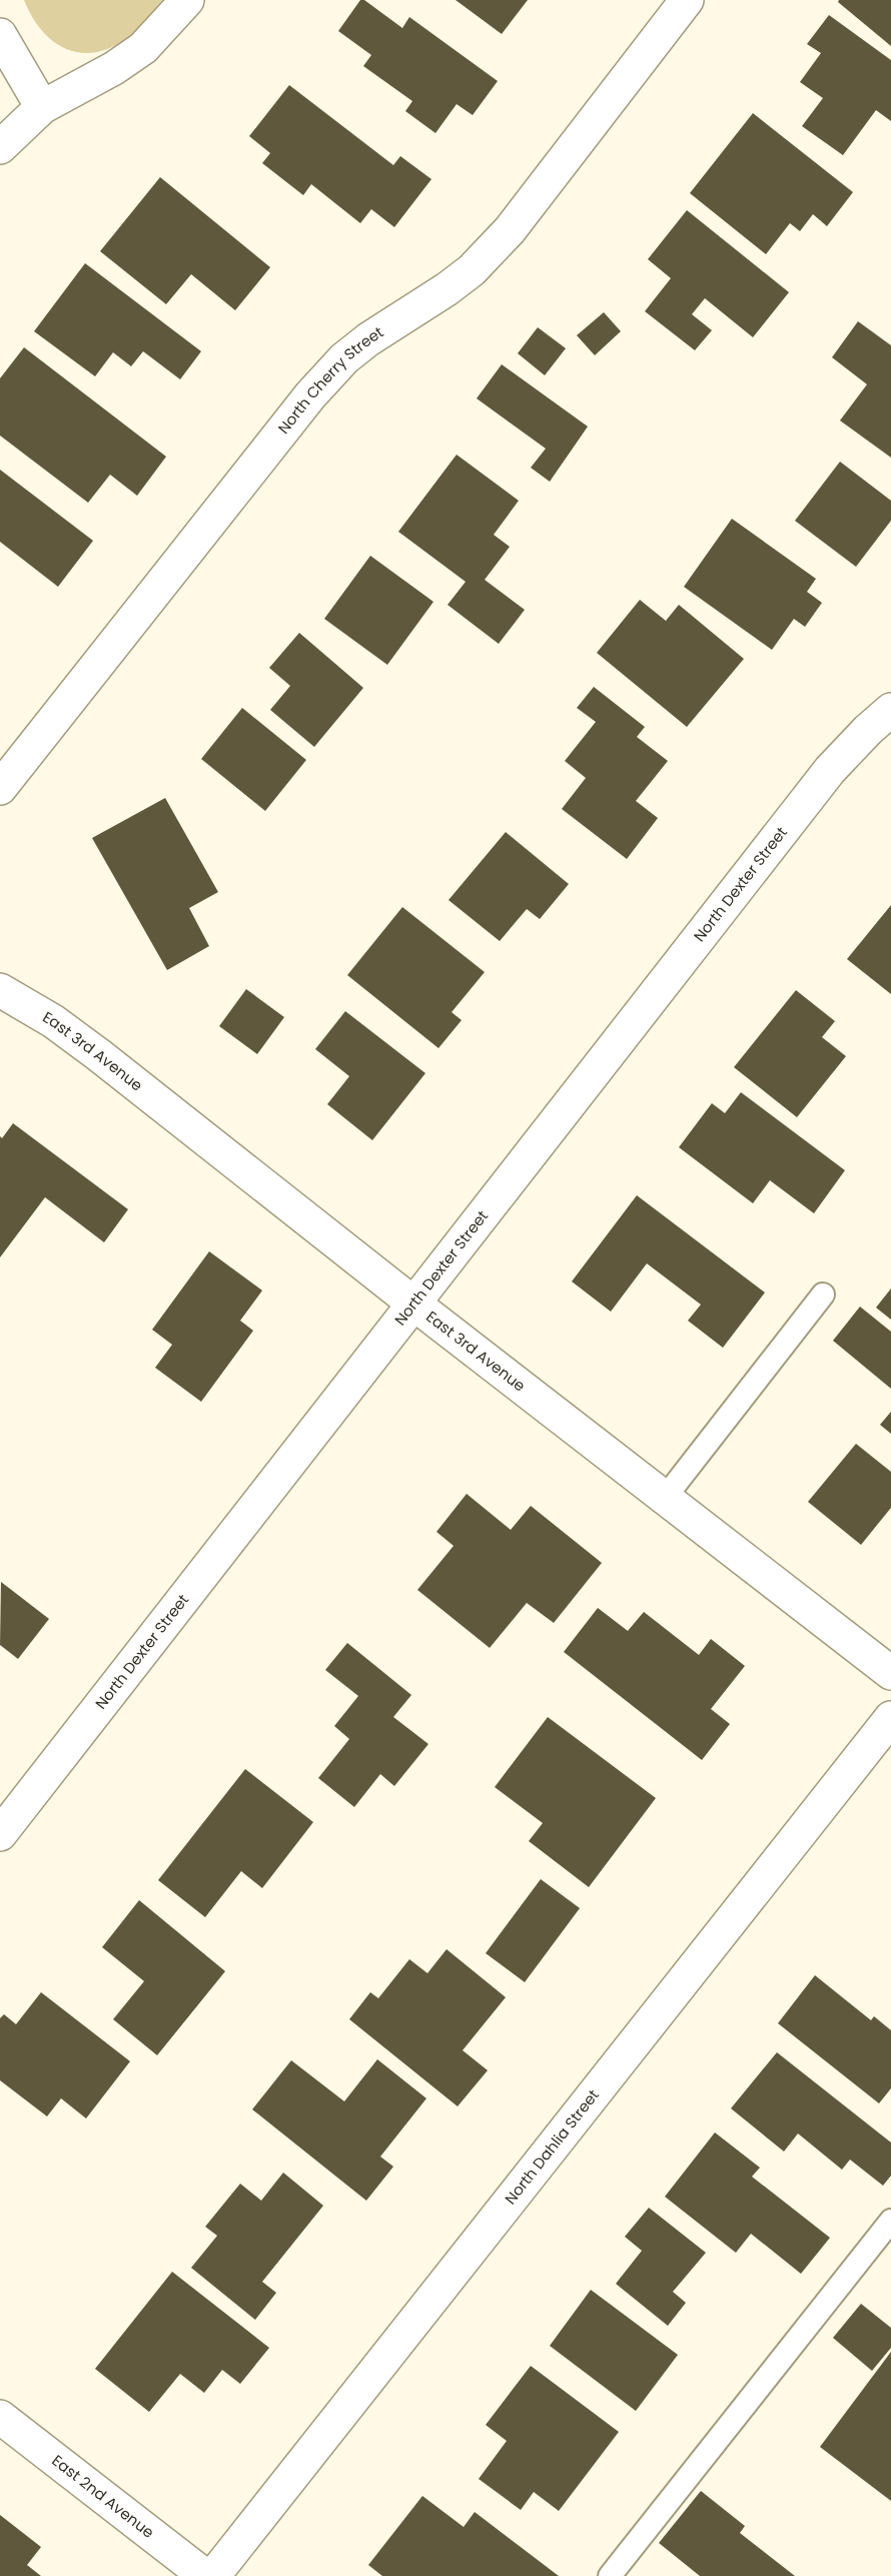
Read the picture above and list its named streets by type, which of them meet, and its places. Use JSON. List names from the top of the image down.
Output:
{
  "streets": {
    "street": [
      "North Cherry Street",
      "North Dexter Street",
      "East 3rd Avenue",
      "North Dahlia Street",
      "East 2nd Avenue"
    ]
  },
  "crossings": [
    ["North Dexter Street", "East 3rd Avenue"]
  ]
}
